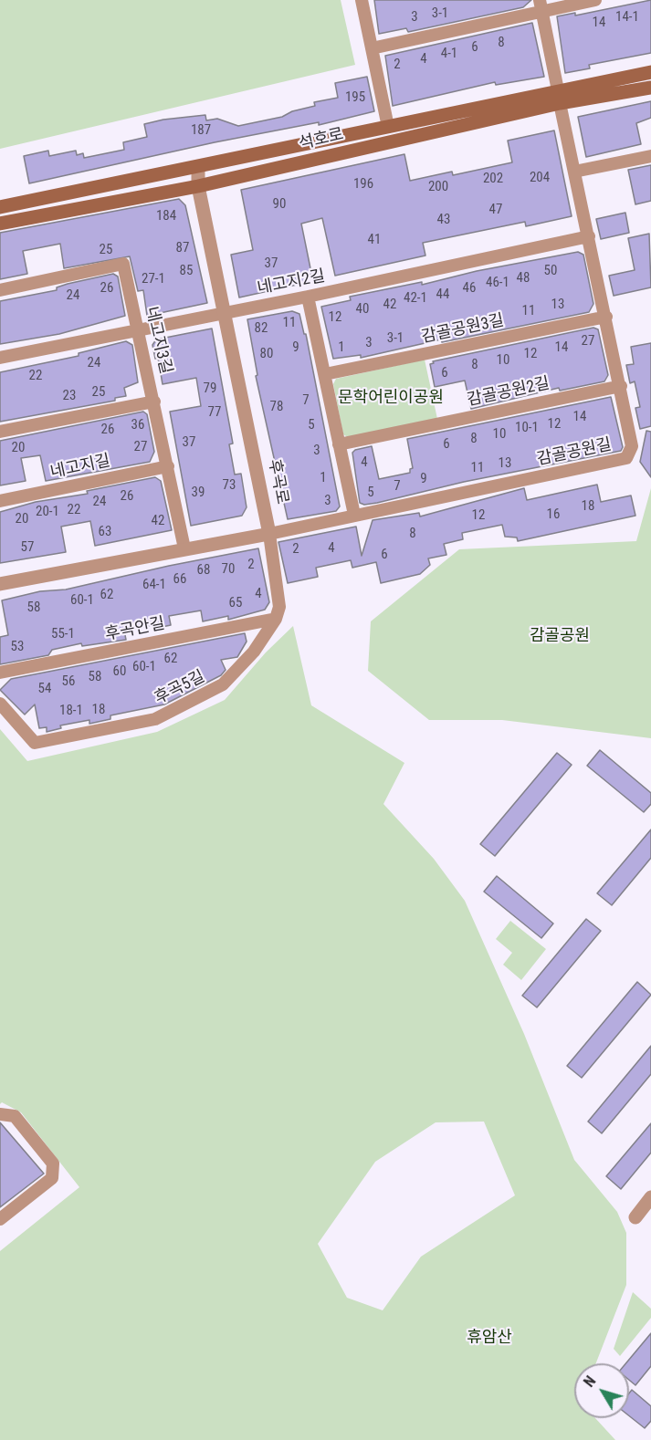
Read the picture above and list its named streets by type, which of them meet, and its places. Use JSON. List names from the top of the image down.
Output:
{
  "streets": {
    "main road": ["석호로"],
    "street": [
      "네고지2길",
      "감골공원3길",
      "네고지3길",
      "감골공원2길",
      "감골공원길",
      "네고지길",
      "후곡로",
      "후곡안길",
      "후곡5길"
    ]
  },
  "crossings": [
    ["석호로", "감골공원길"],
    ["석호로", "후곡로"],
    ["네고지2길", "네고지3길"],
    ["네고지2길", "감골공원길"],
    ["네고지2길", "후곡로"],
    ["감골공원3길", "감골공원길"],
    ["네고지3길", "네고지길"],
    ["감골공원2길", "감골공원길"],
    ["감골공원길", "후곡로"],
    ["후곡안길", "후곡5길"]
  ],
  "parks": ["문학어린이공원", "감골공원", "휴암산"],
  "house_numbers": [
    "3-1",
    "3",
    "14-1",
    "14",
    "8",
    "6",
    "4-1",
    "4",
    "2",
    "195",
    "187",
    "204",
    "202",
    "196",
    "200",
    "90",
    "47",
    "184",
    "43",
    "41",
    "87",
    "25",
    "37",
    "85",
    "50",
    "48",
    "27-1",
    "46-1",
    "26",
    "46",
    "44",
    "24",
    "42-1",
    "42",
    "13",
    "40",
    "11",
    "12",
    "11",
    "82",
    "3-1",
    "27",
    "3",
    "9",
    "1",
    "14",
    "80",
    "12",
    "10",
    "24",
    "8",
    "6",
    "22",
    "79",
    "25",
    "23",
    "7",
    "78",
    "77",
    "14",
    "12",
    "36",
    "5",
    "10-1",
    "26",
    "10",
    "8",
    "37",
    "6",
    "27",
    "20",
    "3",
    "4",
    "13",
    "11",
    "1",
    "9",
    "73",
    "7",
    "39",
    "5",
    "26",
    "3",
    "24",
    "18",
    "22",
    "20-1",
    "16",
    "12",
    "20",
    "42",
    "63",
    "8",
    "57",
    "4",
    "2",
    "6",
    "2",
    "70",
    "68",
    "66",
    "64-1",
    "4",
    "62",
    "60-1",
    "65",
    "58",
    "55-1",
    "53",
    "62",
    "60-1",
    "60",
    "58",
    "56",
    "54",
    "18",
    "18-1"
  ],
  "north": "top left"
}
